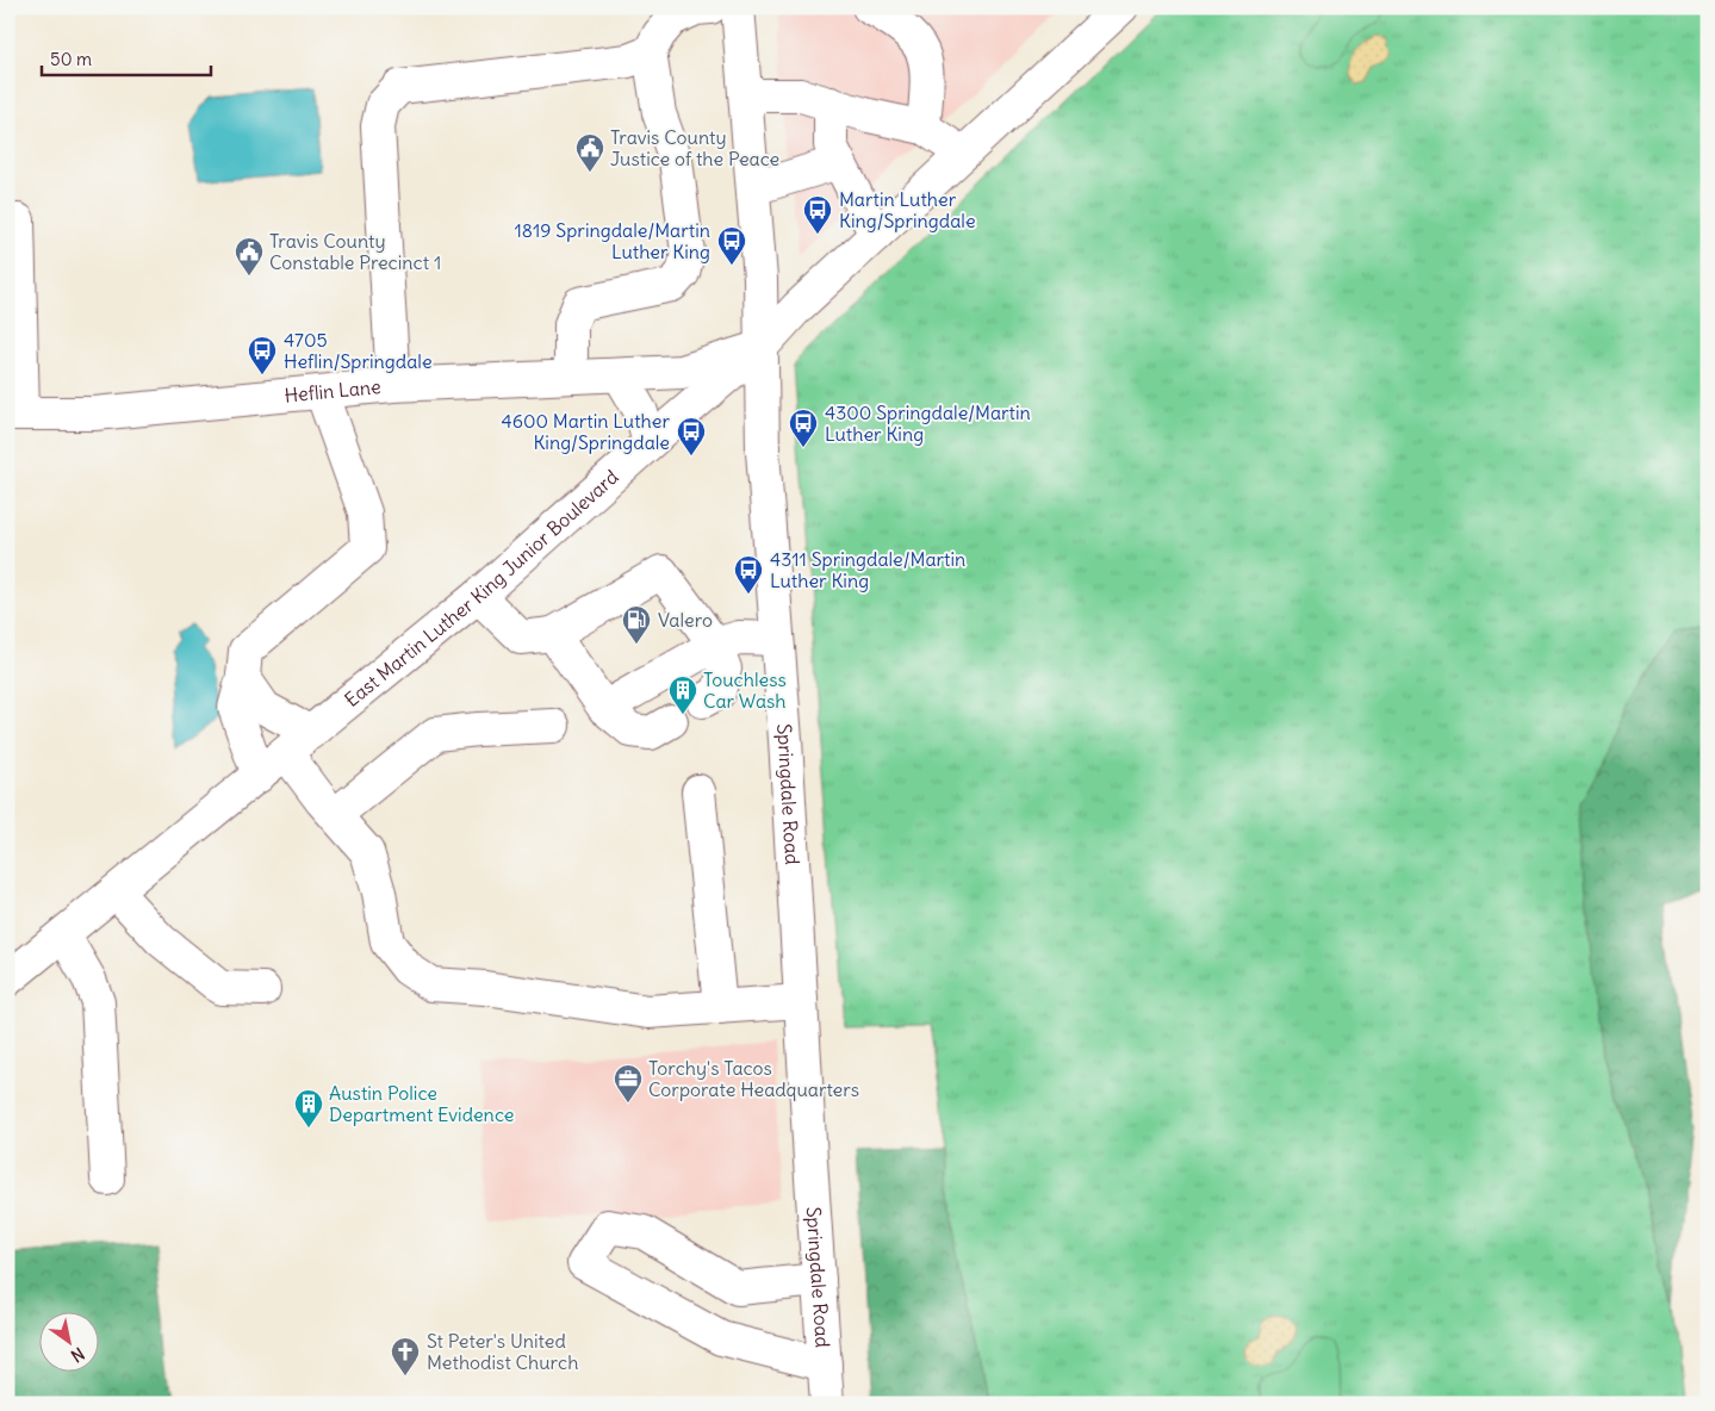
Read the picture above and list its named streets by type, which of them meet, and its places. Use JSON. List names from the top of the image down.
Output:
{
  "streets": {
    "main road": ["Heflin Lane", "East Martin Luther King Junior Boulevard", "Springdale Road"]
  },
  "crossings": [
    ["Heflin Lane", "East Martin Luther King Junior Boulevard"],
    ["Heflin Lane", "Springdale Road"],
    ["East Martin Luther King Junior Boulevard", "Springdale Road"]
  ],
  "places": {
    "public building": ["Travis County Justice of the Peace", "Travis County Constable Precinct 1"],
    "bus stop": [
      "Martin Luther King/Springdale",
      "1819 Springdale/Martin Luther King",
      "4705 Heflin/Springdale",
      "4300 Springdale/Martin Luther King",
      "4600 Martin Luther King/Springdale",
      "4311 Springdale/Martin Luther King"
    ],
    "fuel station": ["Valero"],
    "building": ["Touchless Car Wash", "Austin Police Department Evidence"],
    "office": ["Torchy's Tacos Corporate Headquarters"],
    "church": ["St Peter's United Methodist Church"]
  },
  "scale_bar": "50 m",
  "north": "bottom right"
}
